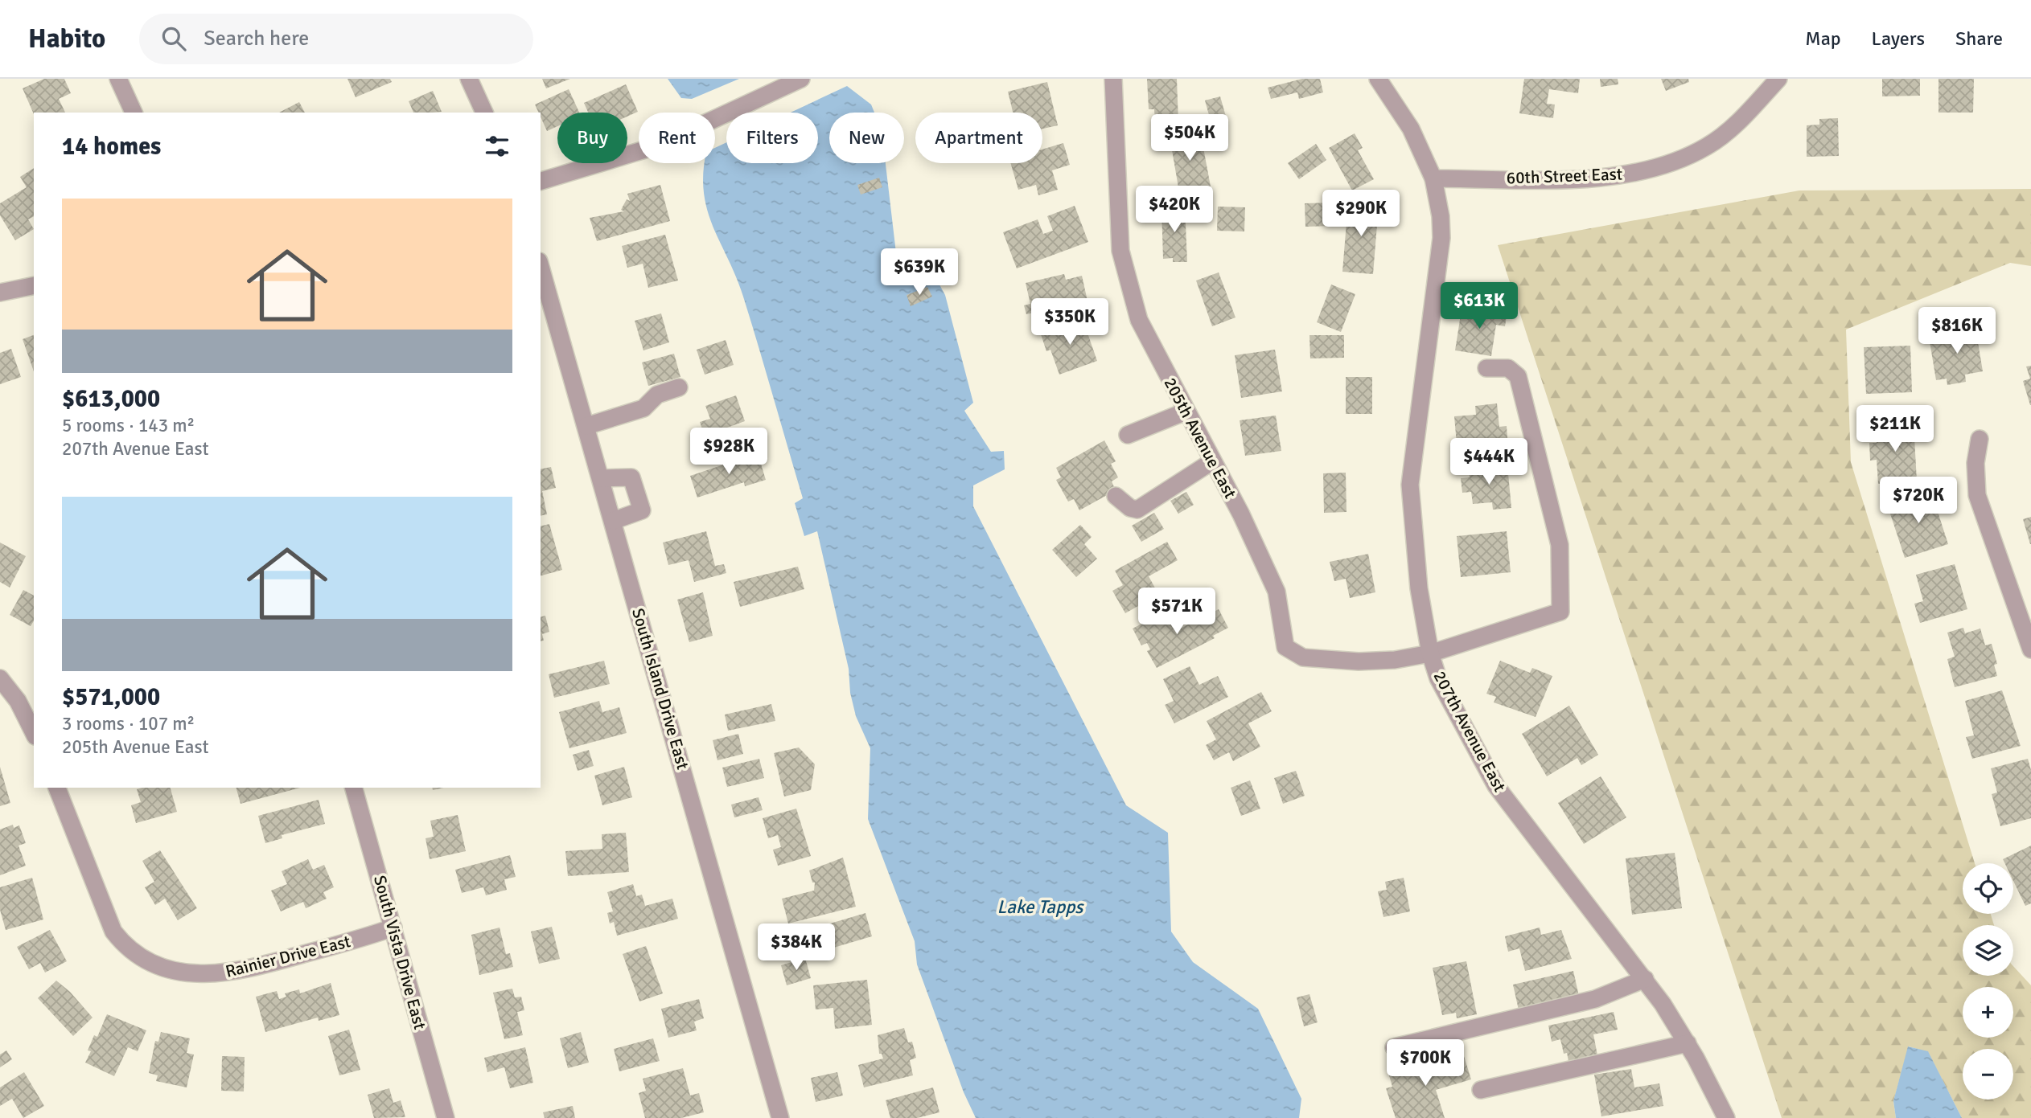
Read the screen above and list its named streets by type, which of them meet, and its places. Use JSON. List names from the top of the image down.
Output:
{
  "streets": {
    "street": [
      "60th Street East",
      "205th Avenue East",
      "South Island Drive East",
      "207th Avenue East",
      "South Vista Drive East",
      "Rainier Drive East"
    ]
  },
  "crossings": [
    ["60th Street East", "207th Avenue East"],
    ["205th Avenue East", "207th Avenue East"],
    ["South Vista Drive East", "Rainier Drive East"]
  ],
  "water": ["Lake Tapps"],
  "page": {
    "header": "Habito",
    "search": "Search here",
    "nav": ["Map", "Layers", "Share"],
    "chip": [
      "Buy",
      "Rent",
      "Filters",
      "New",
      "Apartment"
    ],
    "heading": "14 homes",
    "price": [
      "$504K",
      "$420K",
      "$290K",
      "$639K",
      "$613K",
      "$350K",
      "$816K",
      "$211K",
      "$928K",
      "$444K",
      "$720K",
      "$571K",
      "$384K",
      "$700K"
    ],
    "list": [
      {
        "name": "$613,000",
        "note": "5 rooms · 143 m² · 207th Avenue East"
      },
      {
        "name": "$571,000",
        "note": "3 rooms · 107 m² · 205th Avenue East"
      }
    ],
    "map_buttons": ["+", "−"]
  }
}
